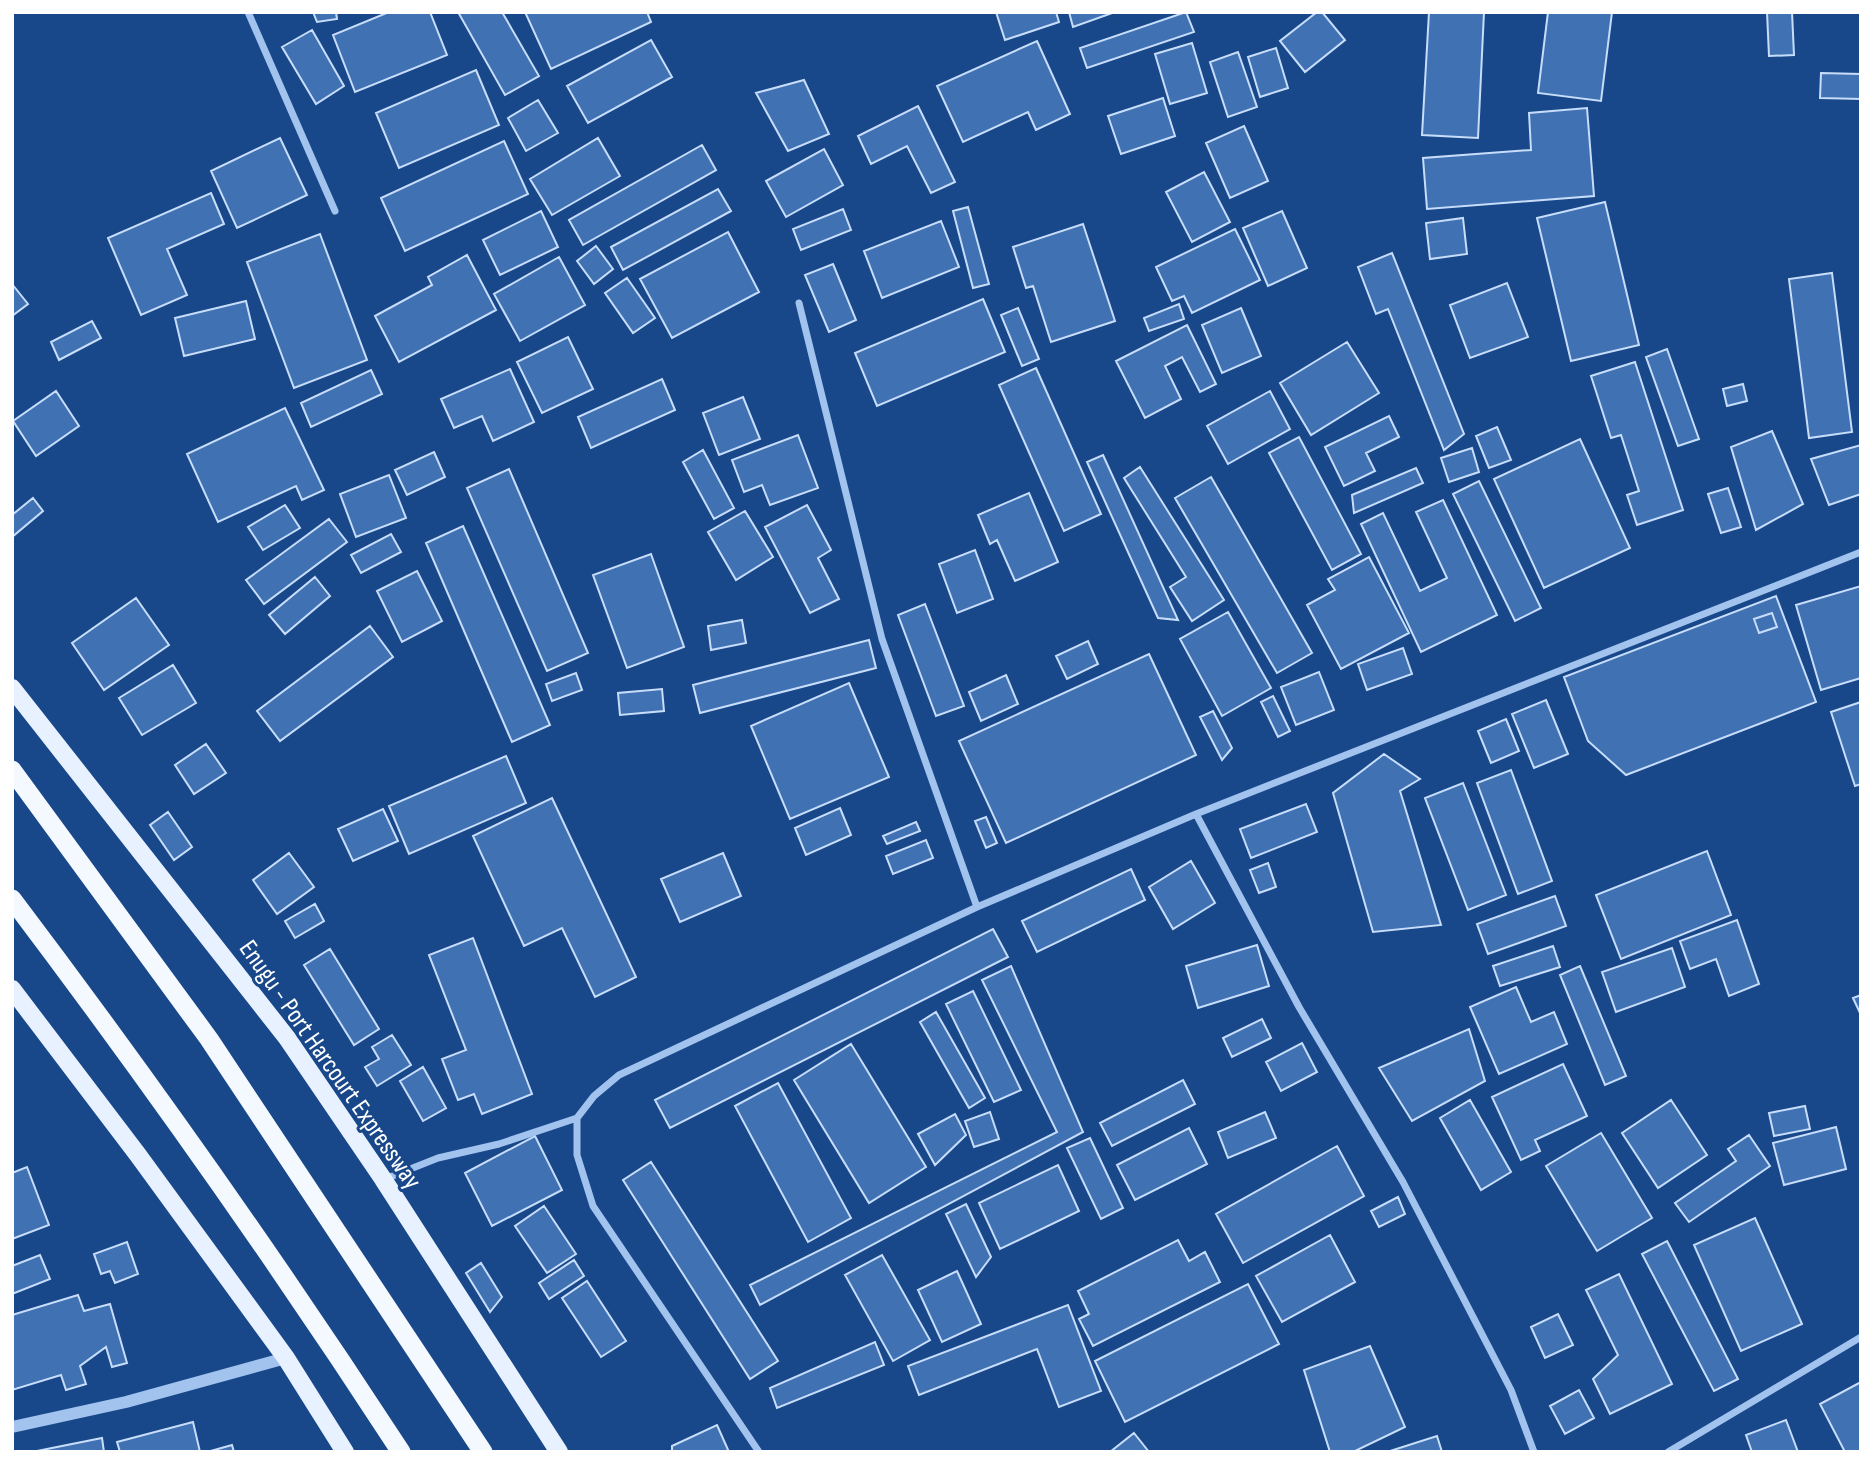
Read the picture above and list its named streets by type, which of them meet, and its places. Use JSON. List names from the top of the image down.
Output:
{
  "streets": {
    "main road": ["Enugu - Port Harcourt Expressway"]
  }
}
